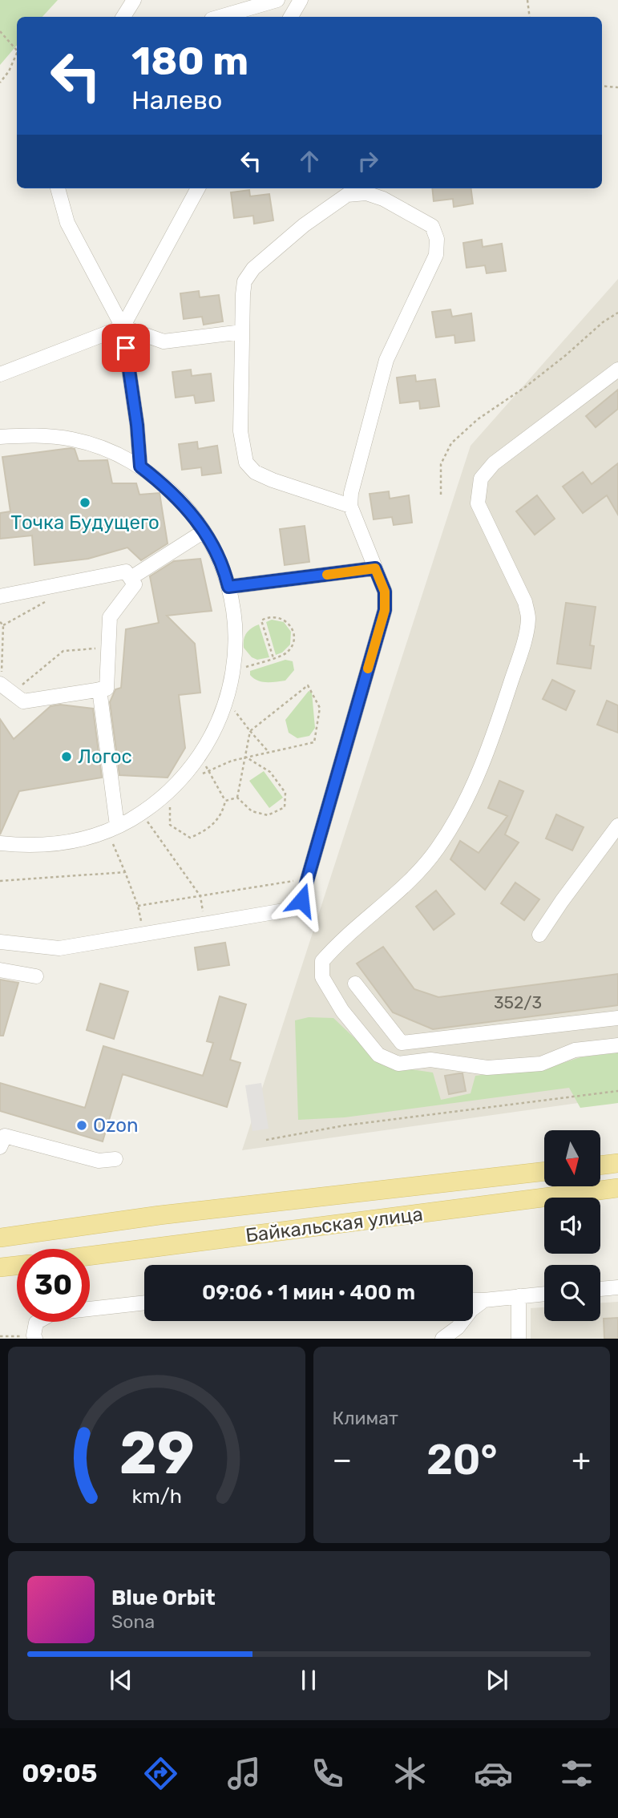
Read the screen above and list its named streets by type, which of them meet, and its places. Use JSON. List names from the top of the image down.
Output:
{
  "streets": {
    "main road": ["Байкальская улица"]
  },
  "places": ["Точка Будущего", "Логос", "Ozon"],
  "house_numbers": ["352/3"],
  "north": "bottom",
  "page": {
    "turn": ["180 m", "Налево"],
    "limit": "30",
    "trip": "09:06 · 1 мин · 400 m",
    "tile": "Климат",
    "heat": ["−", "20°", "+"],
    "song": ["Blue Orbit", "Sona"],
    "tabs": "09:05",
    "gauge": ["29", "km/h"]
  }
}
